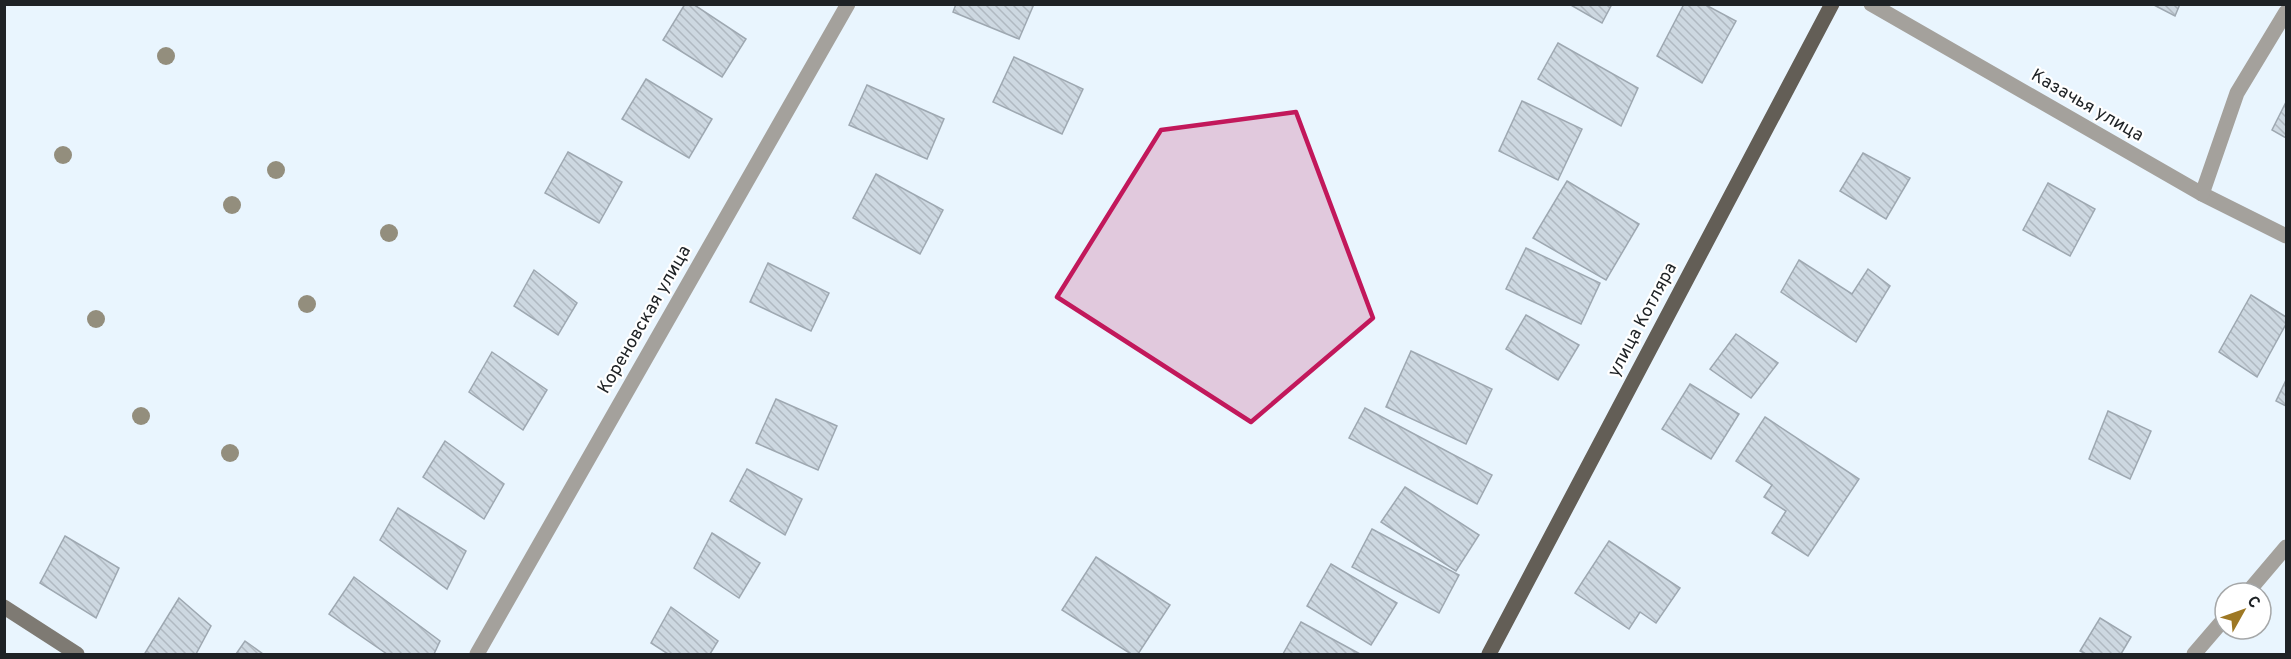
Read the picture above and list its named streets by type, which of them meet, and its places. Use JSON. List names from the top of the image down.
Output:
{
  "streets": {
    "main road": ["улица Котляра"],
    "street": ["Казачья улица", "Кореновская улица"]
  },
  "north": "top right"
}
